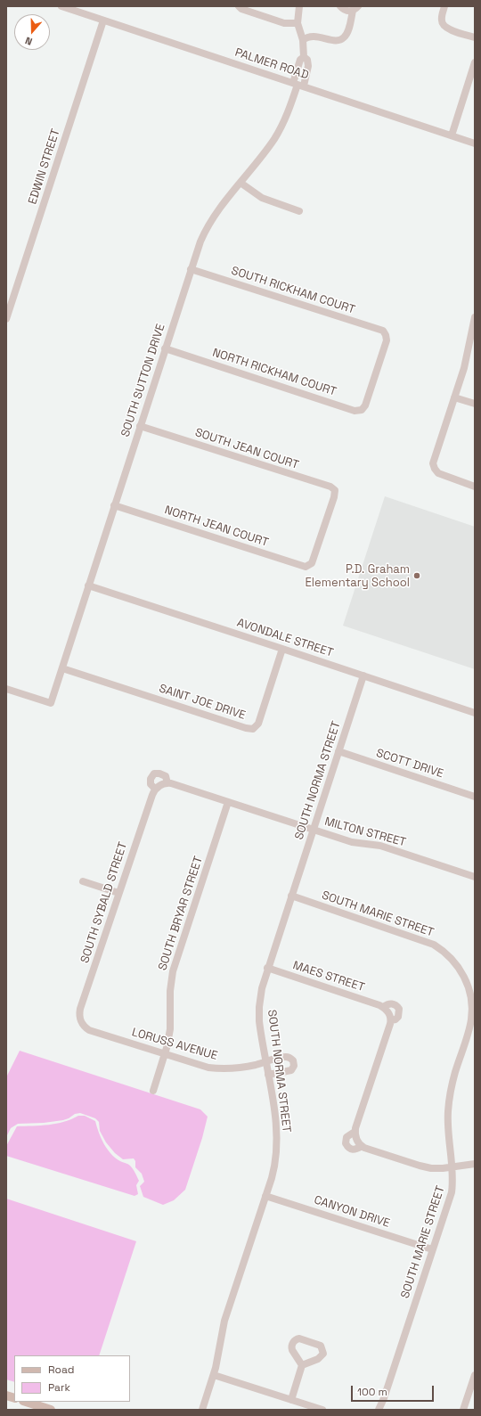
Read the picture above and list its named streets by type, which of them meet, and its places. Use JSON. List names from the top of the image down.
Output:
{
  "streets": {
    "street": [
      "PALMER ROAD",
      "EDWIN STREET",
      "SOUTH RICKHAM COURT",
      "NORTH RICKHAM COURT",
      "SOUTH SUTTON DRIVE",
      "SOUTH JEAN COURT",
      "NORTH JEAN COURT",
      "AVONDALE STREET",
      "SAINT JOE DRIVE",
      "SCOTT DRIVE",
      "SOUTH NORMA STREET",
      "MILTON STREET",
      "SOUTH SYBALD STREET",
      "SOUTH BRYAR STREET",
      "SOUTH MARIE STREET",
      "MAES STREET",
      "LORUSS AVENUE",
      "CANYON DRIVE"
    ]
  },
  "crossings": [
    ["PALMER ROAD", "EDWIN STREET"],
    ["PALMER ROAD", "SOUTH SUTTON DRIVE"],
    ["SOUTH RICKHAM COURT", "NORTH RICKHAM COURT"],
    ["SOUTH RICKHAM COURT", "SOUTH SUTTON DRIVE"],
    ["NORTH RICKHAM COURT", "SOUTH SUTTON DRIVE"],
    ["SOUTH SUTTON DRIVE", "SOUTH JEAN COURT"],
    ["SOUTH SUTTON DRIVE", "NORTH JEAN COURT"],
    ["SOUTH SUTTON DRIVE", "AVONDALE STREET"],
    ["SOUTH SUTTON DRIVE", "SAINT JOE DRIVE"],
    ["SOUTH JEAN COURT", "NORTH JEAN COURT"],
    ["AVONDALE STREET", "SAINT JOE DRIVE"],
    ["AVONDALE STREET", "SOUTH NORMA STREET"],
    ["SCOTT DRIVE", "SOUTH NORMA STREET"],
    ["SOUTH NORMA STREET", "MILTON STREET"],
    ["SOUTH NORMA STREET", "SOUTH MARIE STREET"],
    ["SOUTH NORMA STREET", "MAES STREET"],
    ["SOUTH NORMA STREET", "LORUSS AVENUE"],
    ["SOUTH NORMA STREET", "CANYON DRIVE"],
    ["MILTON STREET", "SOUTH SYBALD STREET"],
    ["MILTON STREET", "SOUTH BRYAR STREET"],
    ["SOUTH SYBALD STREET", "LORUSS AVENUE"],
    ["SOUTH BRYAR STREET", "LORUSS AVENUE"],
    ["SOUTH MARIE STREET", "MAES STREET"],
    ["SOUTH MARIE STREET", "CANYON DRIVE"]
  ],
  "places": ["P.D. Graham Elementary School"],
  "legend": ["Road", "Park"],
  "scale_bar": "100 m",
  "north": "bottom"
}
